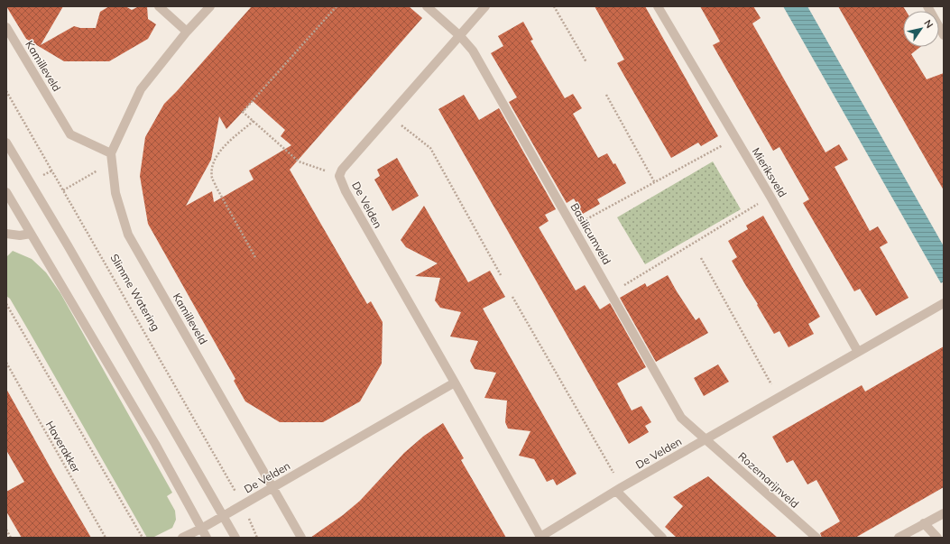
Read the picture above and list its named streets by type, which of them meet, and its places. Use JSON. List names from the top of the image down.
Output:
{
  "streets": {
    "street": [
      "Kamilleveld",
      "Mieriksveld",
      "De Velden",
      "Basilicumveld",
      "Rozemarijnveld"
    ],
    "path": ["Slimme Watering", "Haverakker"]
  },
  "crossings": [
    ["Kamilleveld", "De Velden"],
    ["Mieriksveld", "De Velden"],
    ["De Velden", "Basilicumveld"],
    ["De Velden", "Slimme Watering"],
    ["De Velden", "Rozemarijnveld"],
    ["Basilicumveld", "Rozemarijnveld"]
  ],
  "north": "top right"
}
